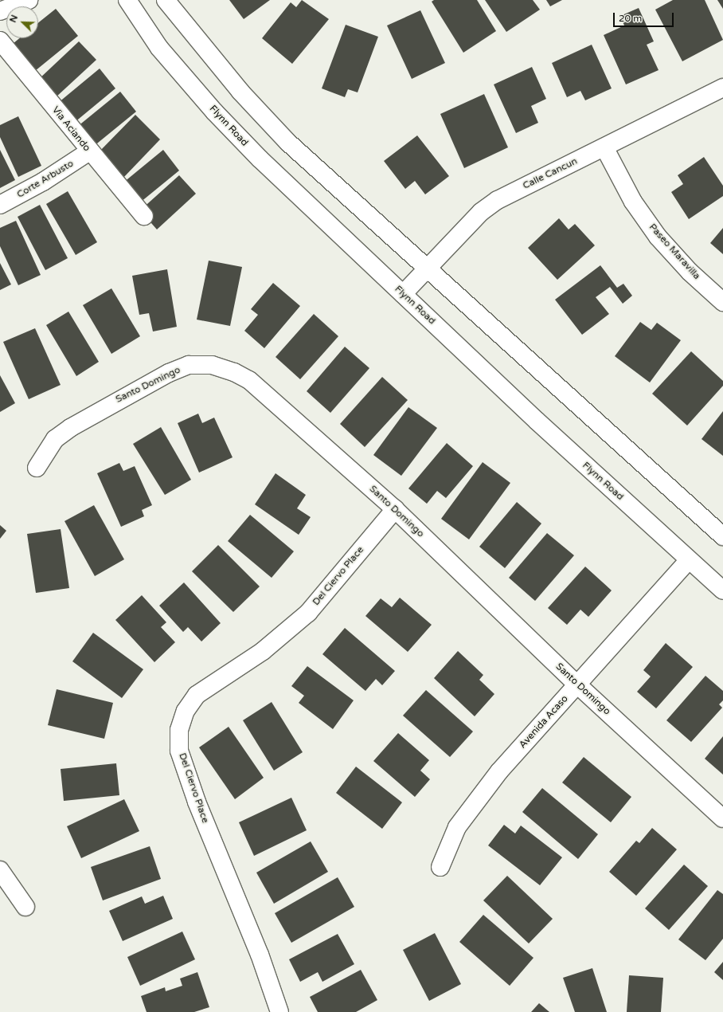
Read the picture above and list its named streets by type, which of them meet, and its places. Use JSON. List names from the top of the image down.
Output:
{
  "streets": {
    "street": [
      "Flynn Road",
      "Via Aciando",
      "Calle Cancun",
      "Corte Arbusto",
      "Paseo Maravilla",
      "Santo Domingo",
      "Del Ciervo Place",
      "Avenida Acaso"
    ]
  },
  "crossings": [
    ["Flynn Road", "Calle Cancun"],
    ["Flynn Road", "Avenida Acaso"],
    ["Via Aciando", "Corte Arbusto"],
    ["Calle Cancun", "Paseo Maravilla"],
    ["Santo Domingo", "Del Ciervo Place"],
    ["Santo Domingo", "Avenida Acaso"]
  ],
  "scale_bar": "20 m",
  "north": "top left"
}
